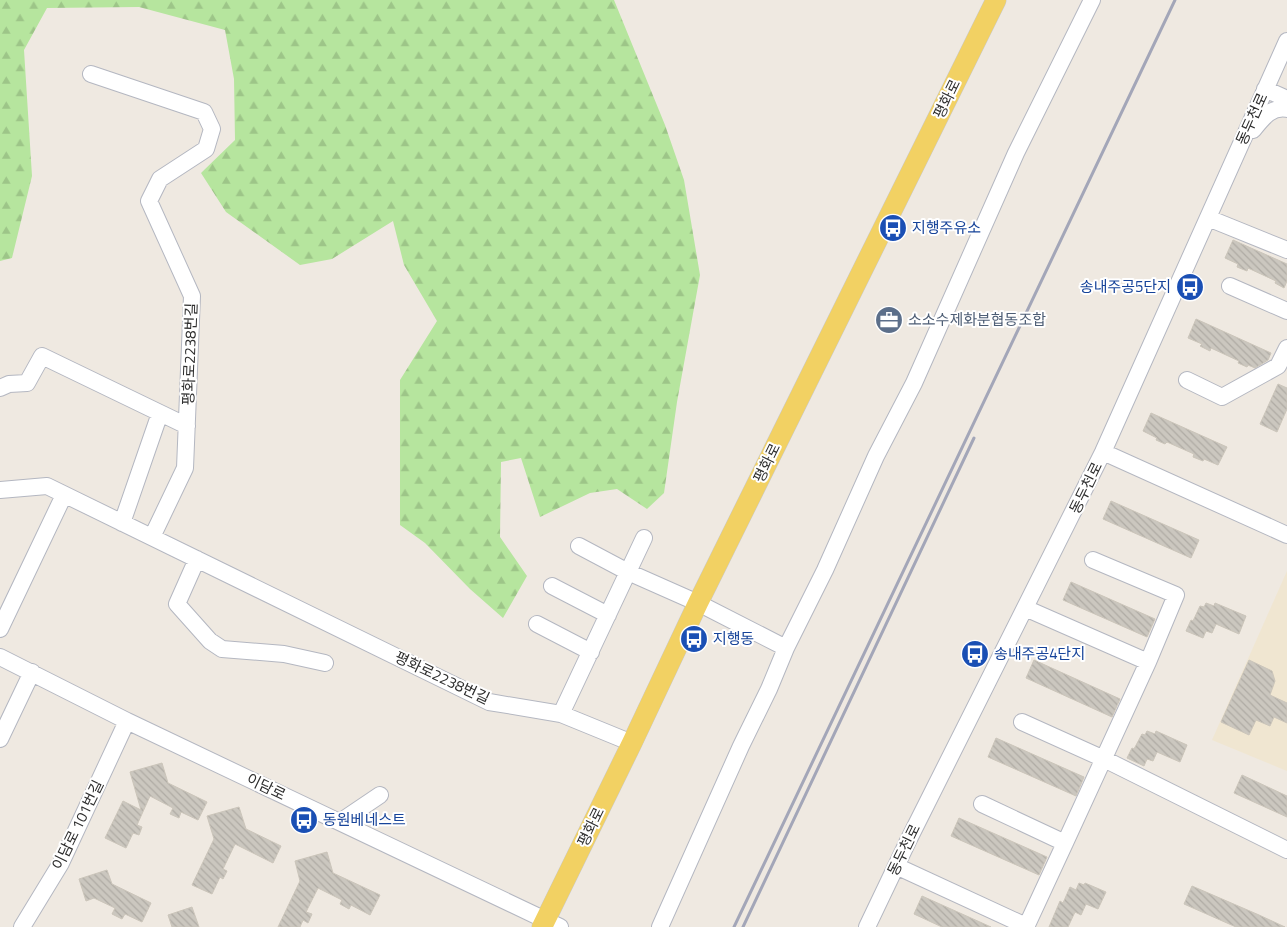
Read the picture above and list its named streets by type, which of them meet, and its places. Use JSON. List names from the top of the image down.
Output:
{
  "streets": {
    "main road": ["평화로"],
    "street": [
      "동두천로",
      "평화로2238번길",
      "이담로",
      "이담로 101번길"
    ]
  },
  "crossings": [
    ["평화로", "평화로2238번길"],
    ["평화로", "이담로"],
    ["이담로", "이담로 101번길"]
  ],
  "places": {
    "bus stop": [
      "지행주유소",
      "송내주공5단지",
      "지행동",
      "송내주공4단지",
      "동원베네스트"
    ],
    "office": ["소소수제화분협동조합"]
  }
}
